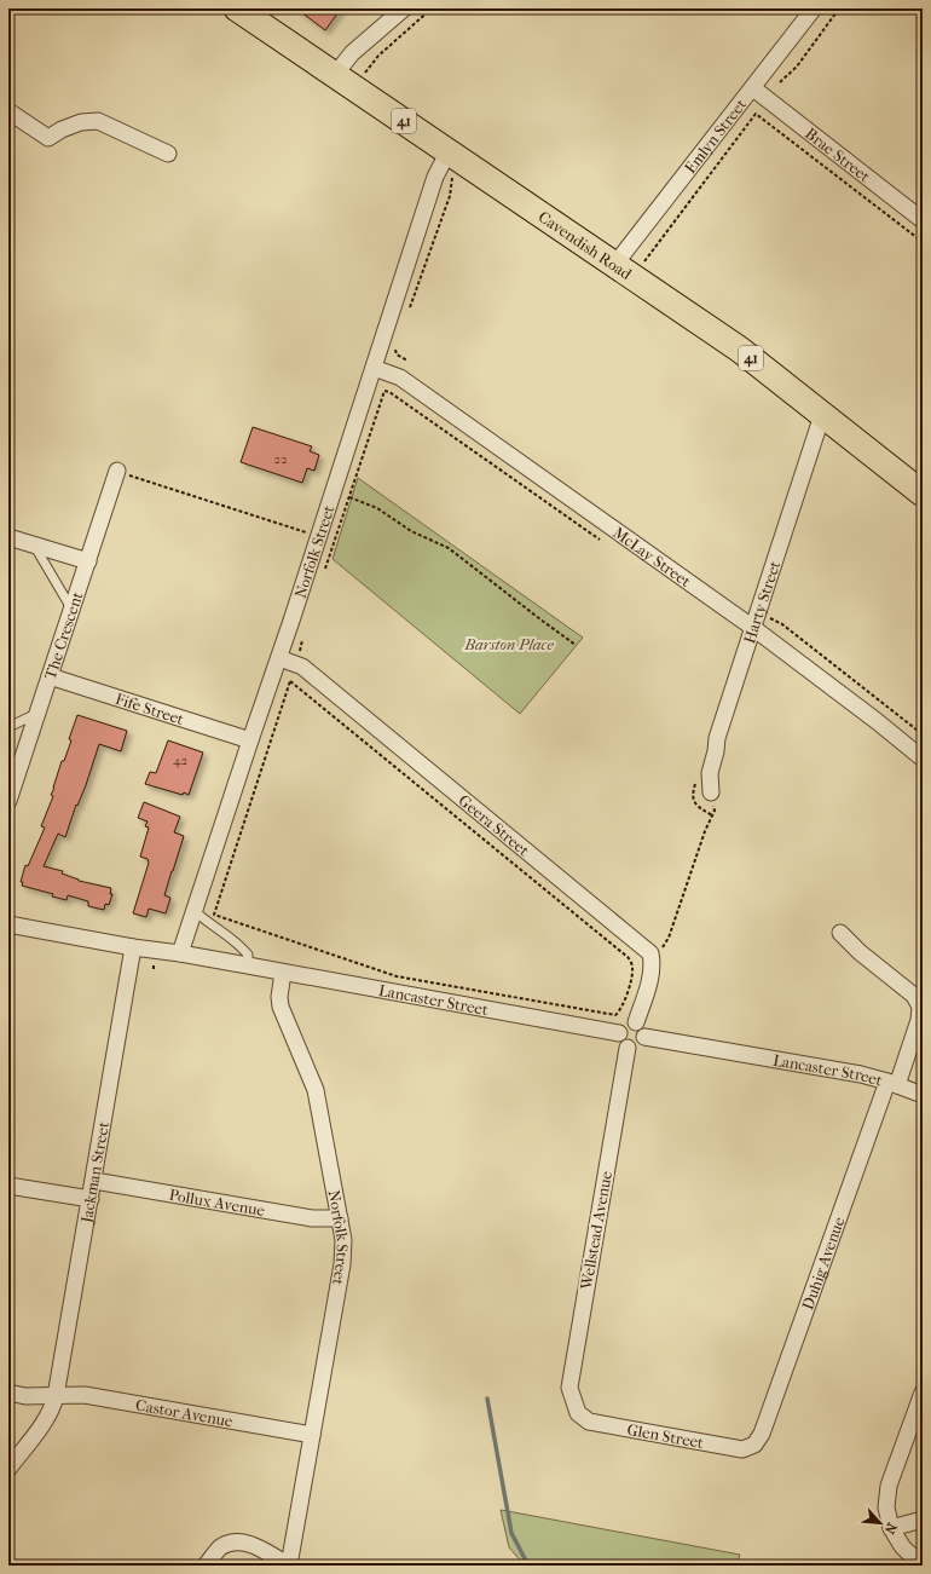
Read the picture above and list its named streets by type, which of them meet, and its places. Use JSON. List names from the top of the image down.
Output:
{
  "streets": {
    "main road": ["41", "Cavendish Road"],
    "street": [
      "Emlyn Street",
      "Brae Street",
      "Norfolk Street",
      "McLay Street",
      "Harty Street",
      "The Crescent",
      "Fife Street",
      "Geera Street",
      "Lancaster Street",
      "Jackman Street",
      "Pollux Avenue",
      "Wellstead Avenue",
      "Duhig Avenue",
      "Castor Avenue",
      "Glen Street"
    ]
  },
  "crossings": [
    ["Emlyn Street", "Brae Street"],
    ["Emlyn Street", "Cavendish Road"],
    ["Cavendish Road", "Norfolk Street"],
    ["Cavendish Road", "Harty Street"],
    ["Norfolk Street", "McLay Street"],
    ["Norfolk Street", "Fife Street"],
    ["Norfolk Street", "Geera Street"],
    ["Norfolk Street", "Lancaster Street"],
    ["Norfolk Street", "Pollux Avenue"],
    ["Norfolk Street", "Castor Avenue"],
    ["McLay Street", "Harty Street"],
    ["The Crescent", "Fife Street"],
    ["Lancaster Street", "Jackman Street"],
    ["Lancaster Street", "Wellstead Avenue"],
    ["Lancaster Street", "Duhig Avenue"],
    ["Jackman Street", "Pollux Avenue"],
    ["Jackman Street", "Castor Avenue"],
    ["Wellstead Avenue", "Glen Street"],
    ["Duhig Avenue", "Glen Street"]
  ],
  "parks": ["Barston Place"],
  "house_numbers": ["22", "42"],
  "north": "bottom right"
}
